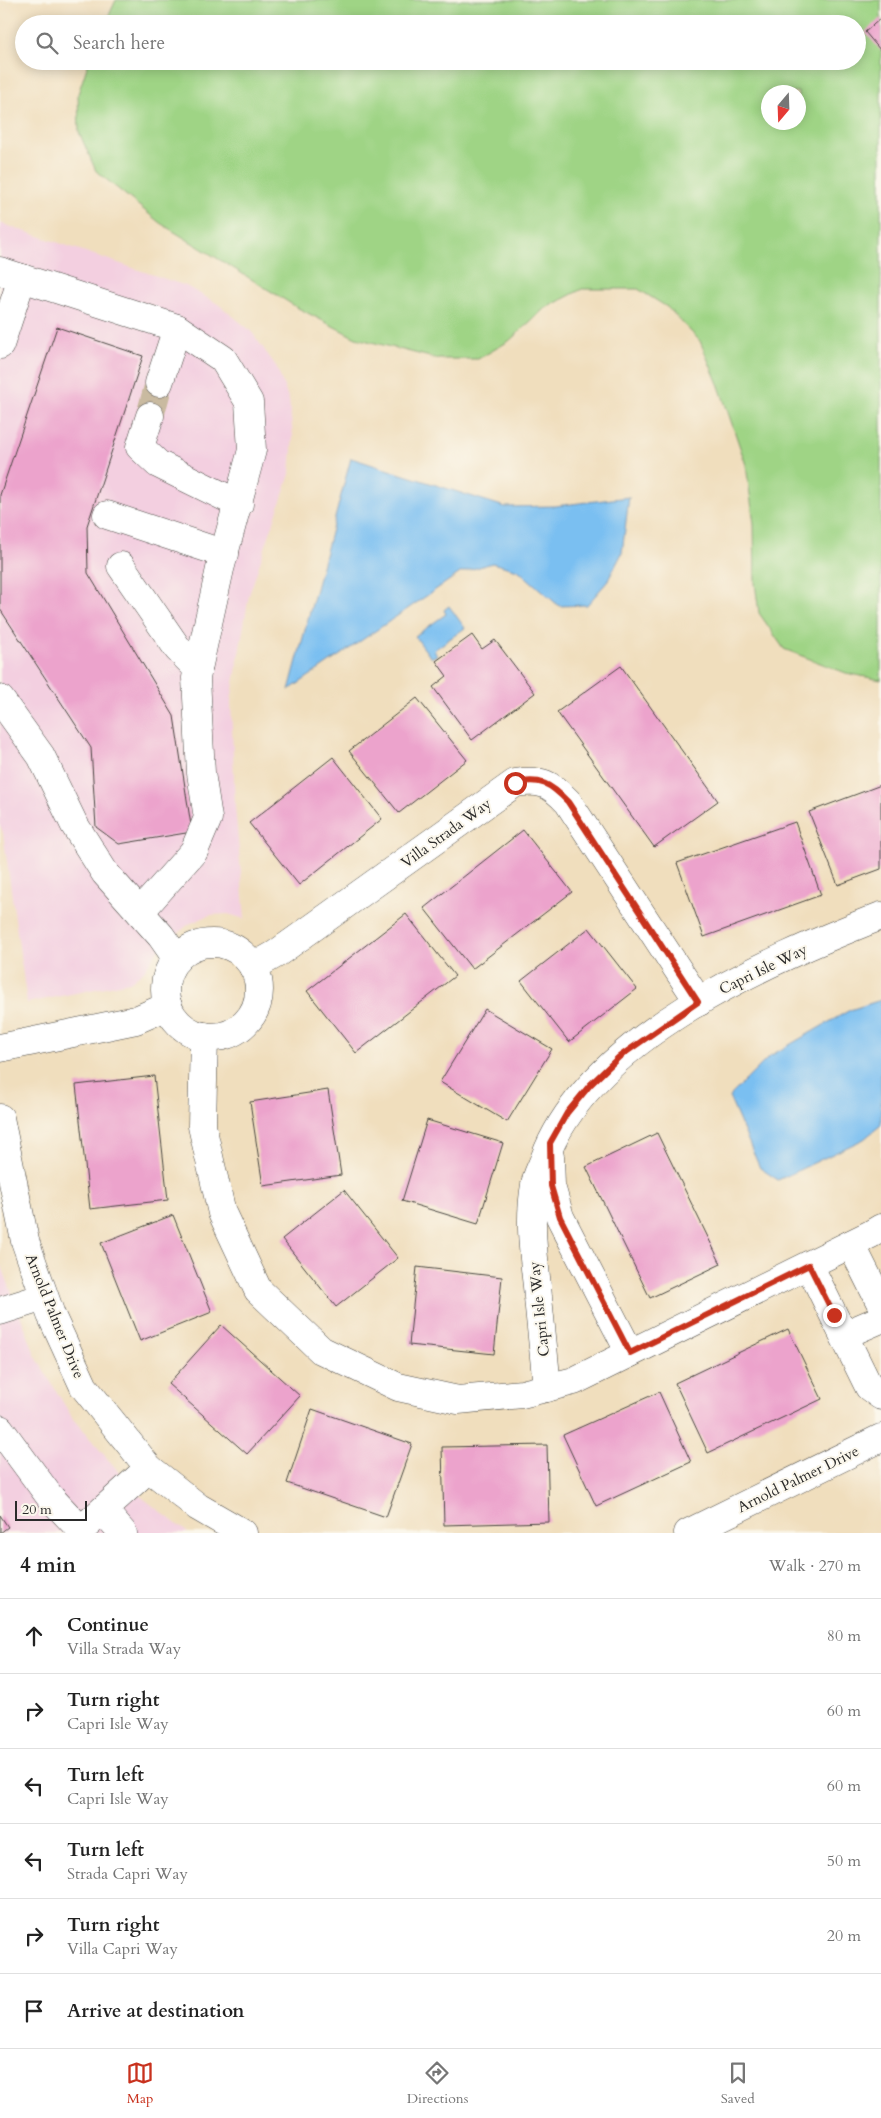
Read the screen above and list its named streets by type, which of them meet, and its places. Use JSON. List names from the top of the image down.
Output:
{
  "streets": {
    "street": ["Villa Strada Way", "Capri Isle Way", "Arnold Palmer Drive"]
  },
  "crossings": [
    ["Villa Strada Way", "Capri Isle Way"]
  ],
  "scale_bar": "20 m",
  "north": "bottom",
  "page": {
    "search": "Search here",
    "scale": "20 m",
    "heading": ["4 min", "Walk · 270 m"],
    "list": [
      ["Continue", "Villa Strada Way", "80 m"],
      ["Turn right", "Capri Isle Way", "60 m"],
      ["Turn left", "Capri Isle Way", "60 m"],
      ["Turn left", "Strada Capri Way", "50 m"],
      ["Turn right", "Villa Capri Way", "20 m"],
      "Arrive at destination"
    ],
    "nav": ["Map", "Directions", "Saved"]
  }
}
